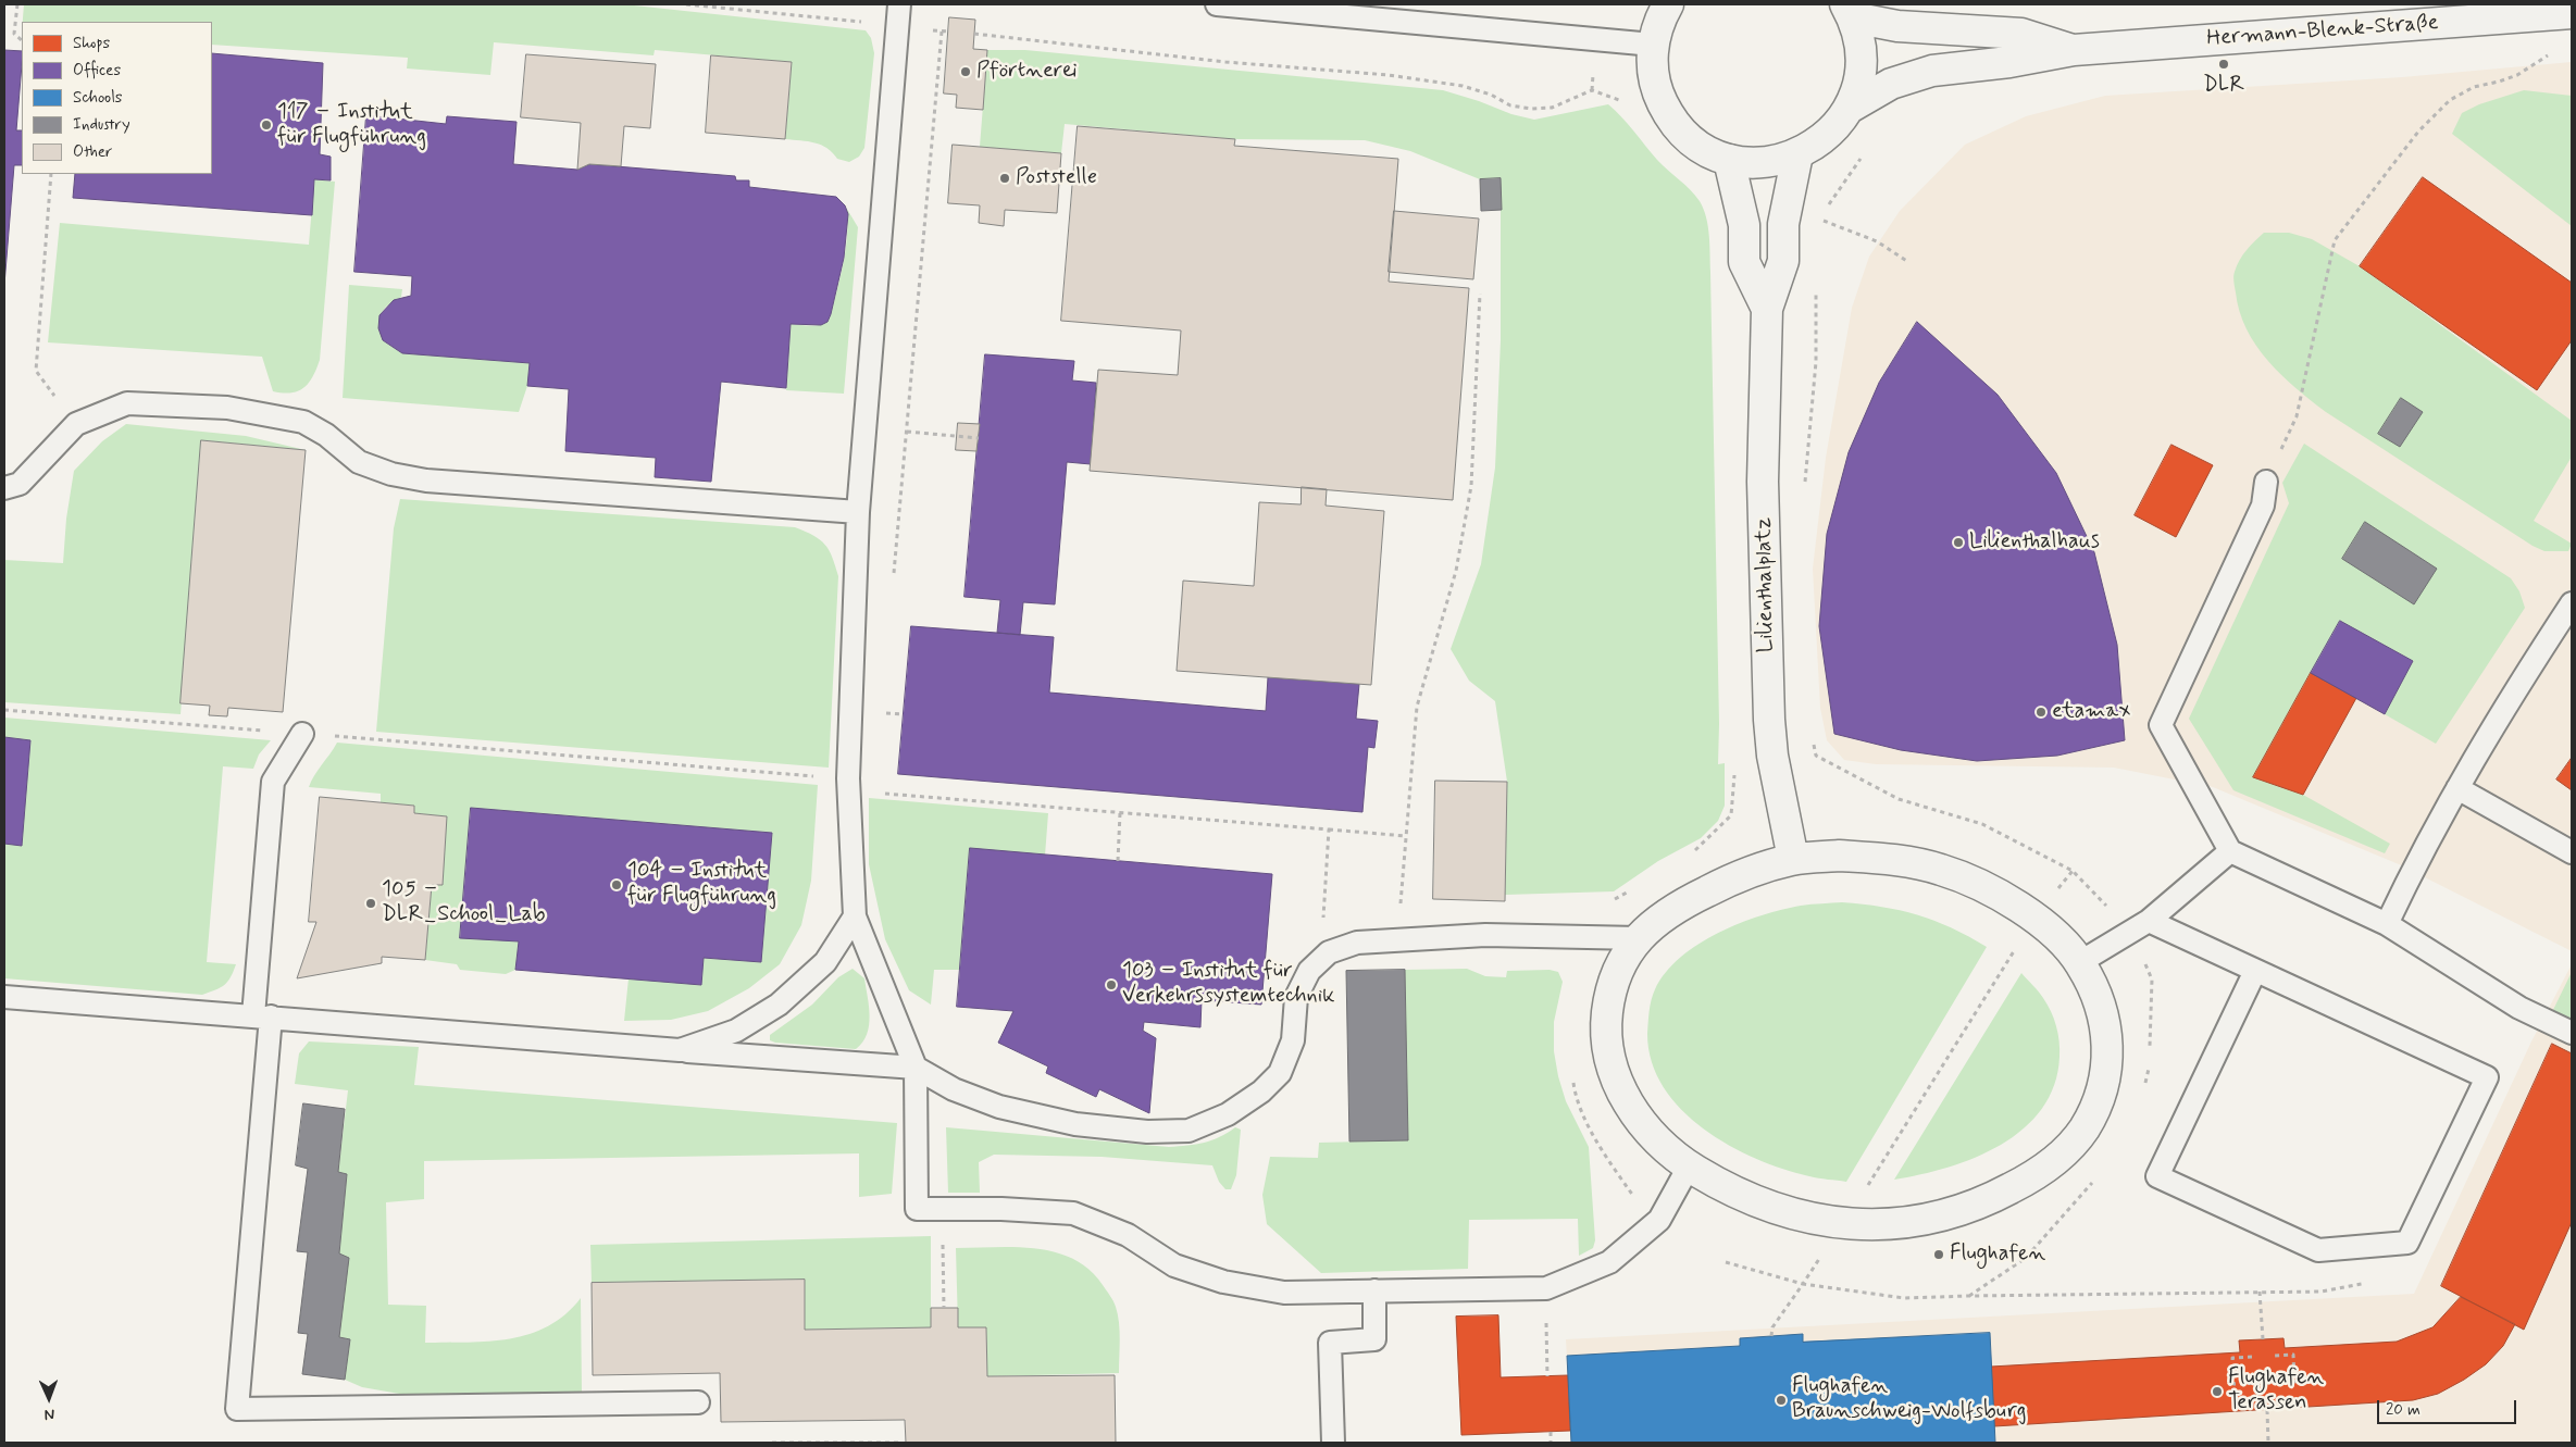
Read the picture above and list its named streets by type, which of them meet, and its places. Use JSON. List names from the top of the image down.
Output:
{
  "streets": {
    "street": ["Hermann-Blenk-Straße", "Lilienthalplatz"]
  },
  "places": [
    "DLR",
    "Pförtnerei",
    "117 – Institut für Flugführung",
    "Poststelle",
    "Lilienthalhaus",
    "etamax",
    "104 – Institut für Flugführung",
    "105 – DLR_School_Lab",
    "103 – Institut für Verkehrssystemtechnik",
    "Flughafen",
    "Flughafen Terassen",
    "Flughafen Braunschweig-Wolfsburg"
  ],
  "legend": [
    "Shops",
    "Offices",
    "Schools",
    "Industry",
    "Other"
  ],
  "scale_bar": "20 m",
  "north": "bottom"
}
